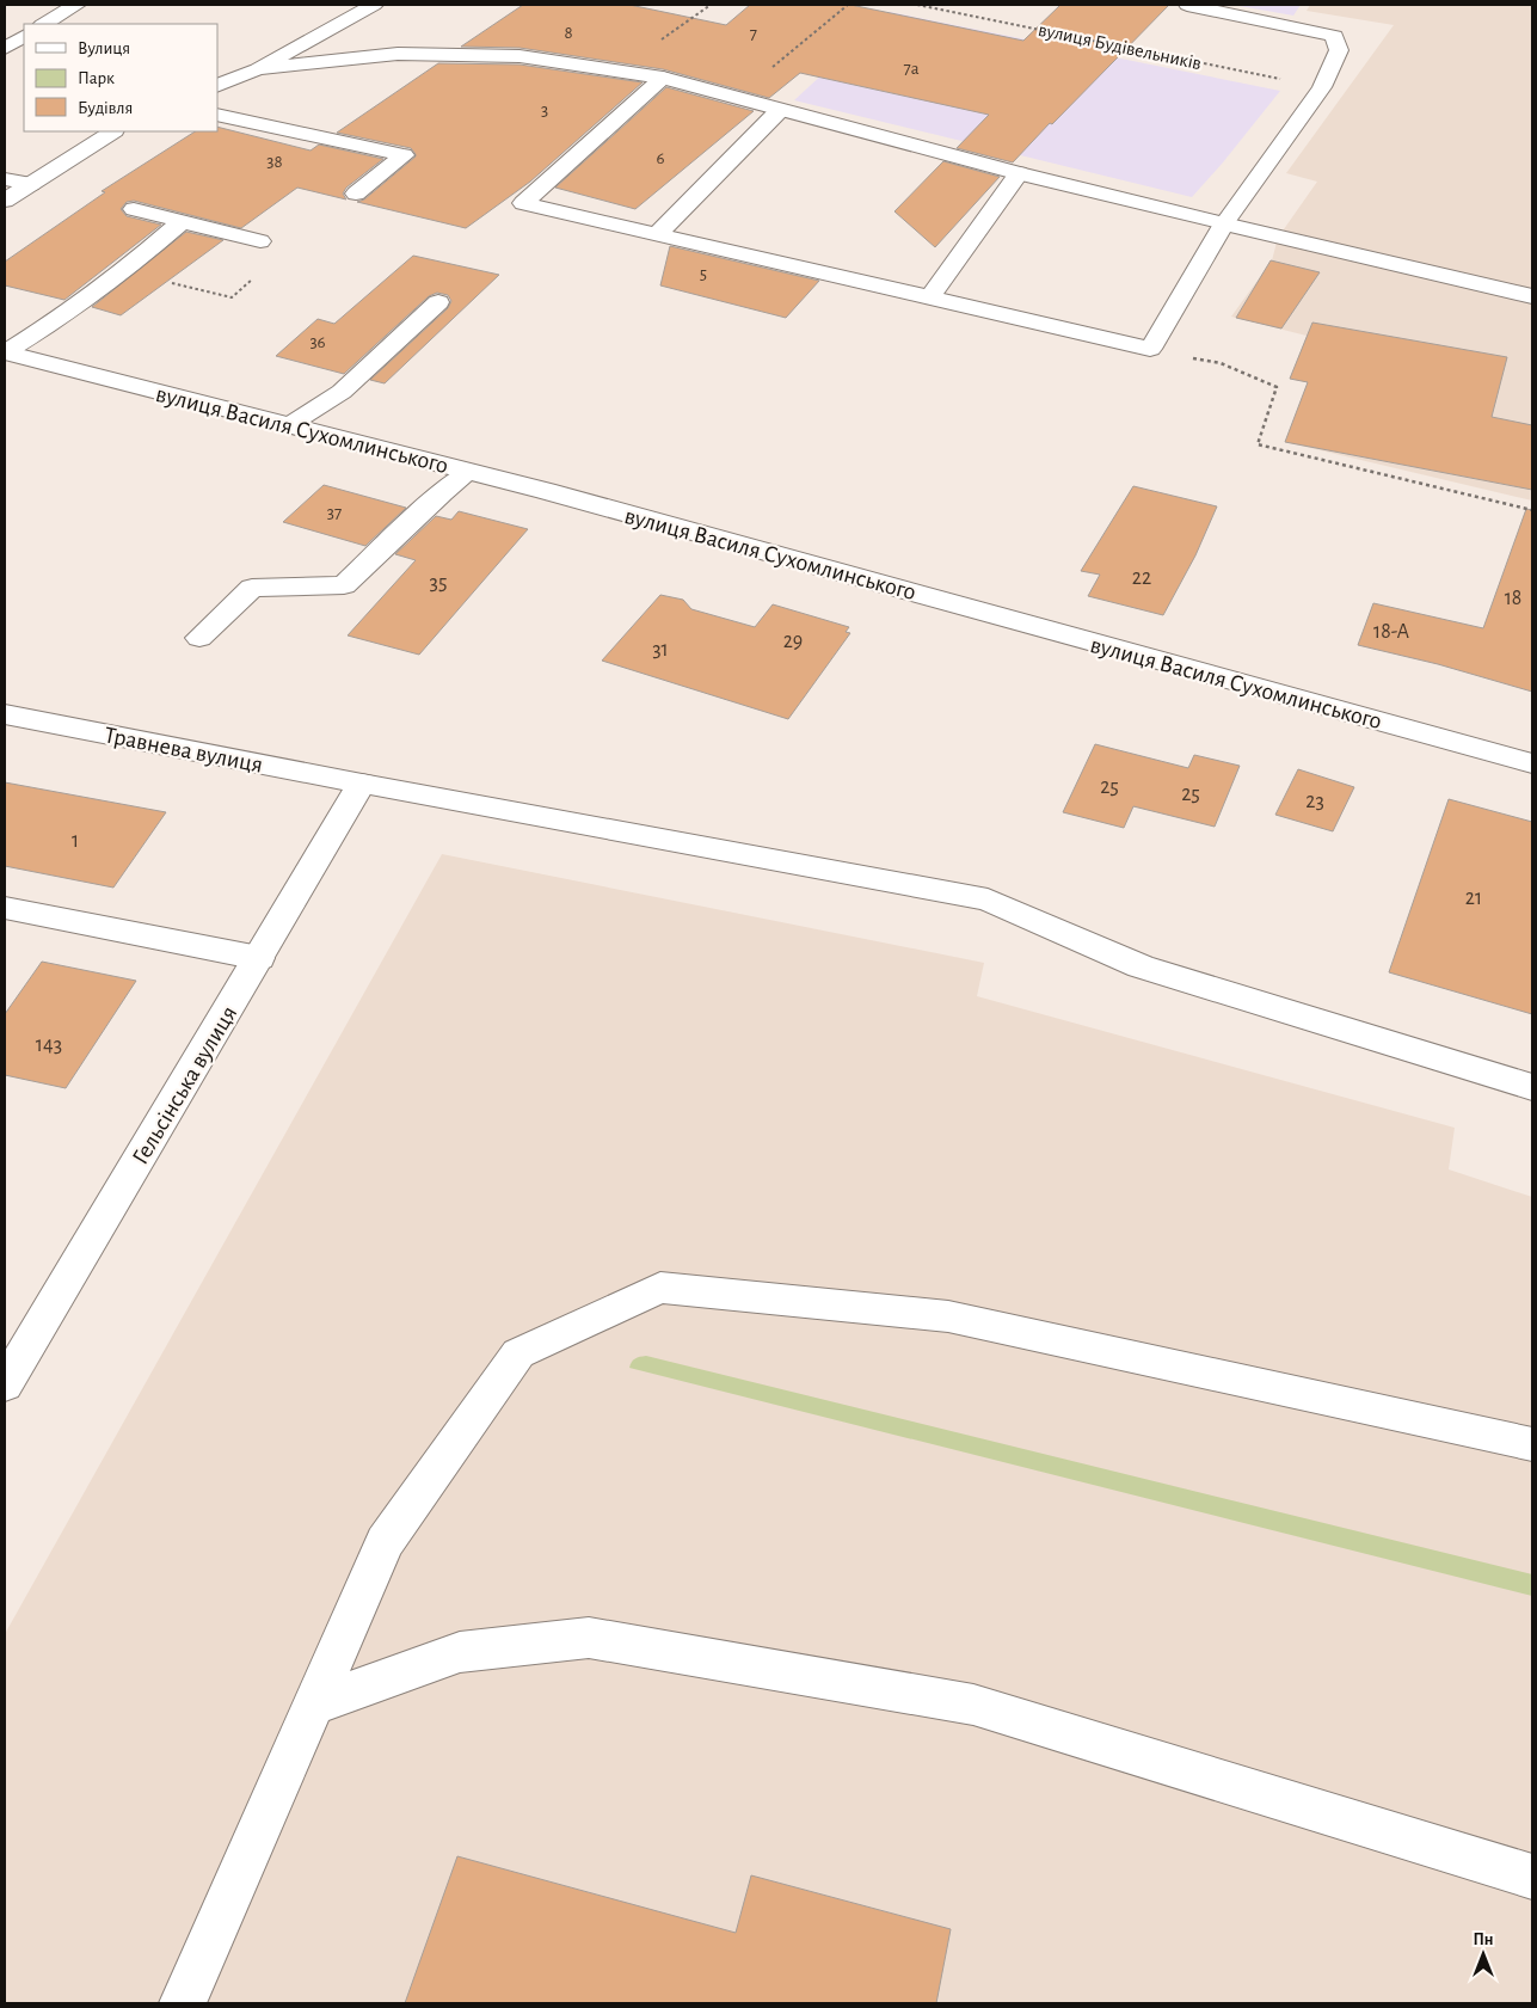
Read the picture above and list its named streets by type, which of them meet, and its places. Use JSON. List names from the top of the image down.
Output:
{
  "streets": {
    "street": ["вулиця Василя Сухомлинського", "Травнева вулиця", "Гельсінська вулиця"],
    "path": ["вулиця Будівельників"]
  },
  "crossings": [
    ["Травнева вулиця", "Гельсінська вулиця"]
  ],
  "house_numbers": [
    "8",
    "7",
    "7а",
    "3",
    "6",
    "38",
    "5",
    "36",
    "37",
    "22",
    "35",
    "18",
    "18-А",
    "29",
    "31",
    "25",
    "25",
    "23",
    "1",
    "21",
    "143"
  ],
  "legend": ["Вулиця", "Парк", "Будівля"],
  "north": "top"
}
